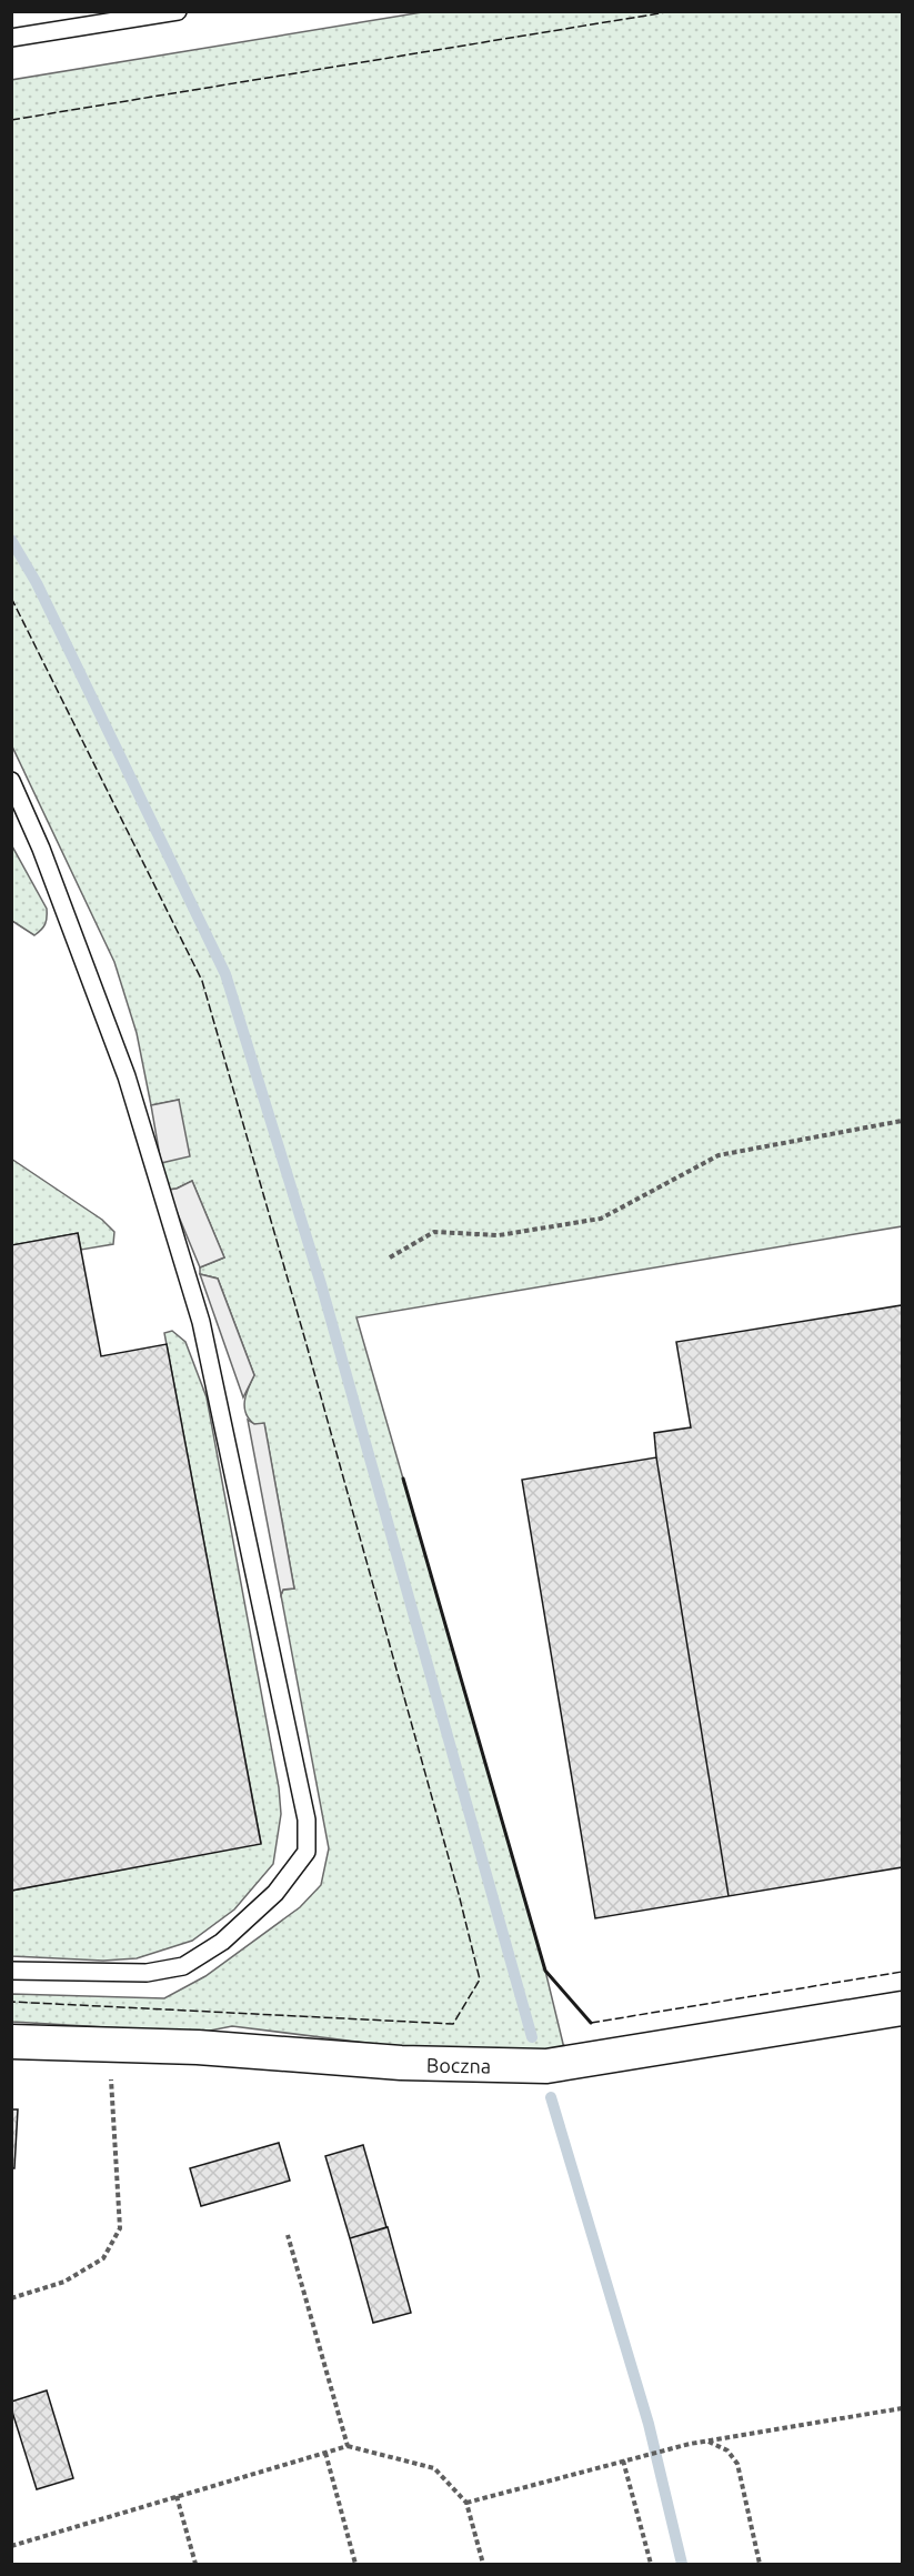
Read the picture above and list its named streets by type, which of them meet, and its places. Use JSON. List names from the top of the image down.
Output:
{
  "streets": {
    "street": ["Boczna"]
  }
}
